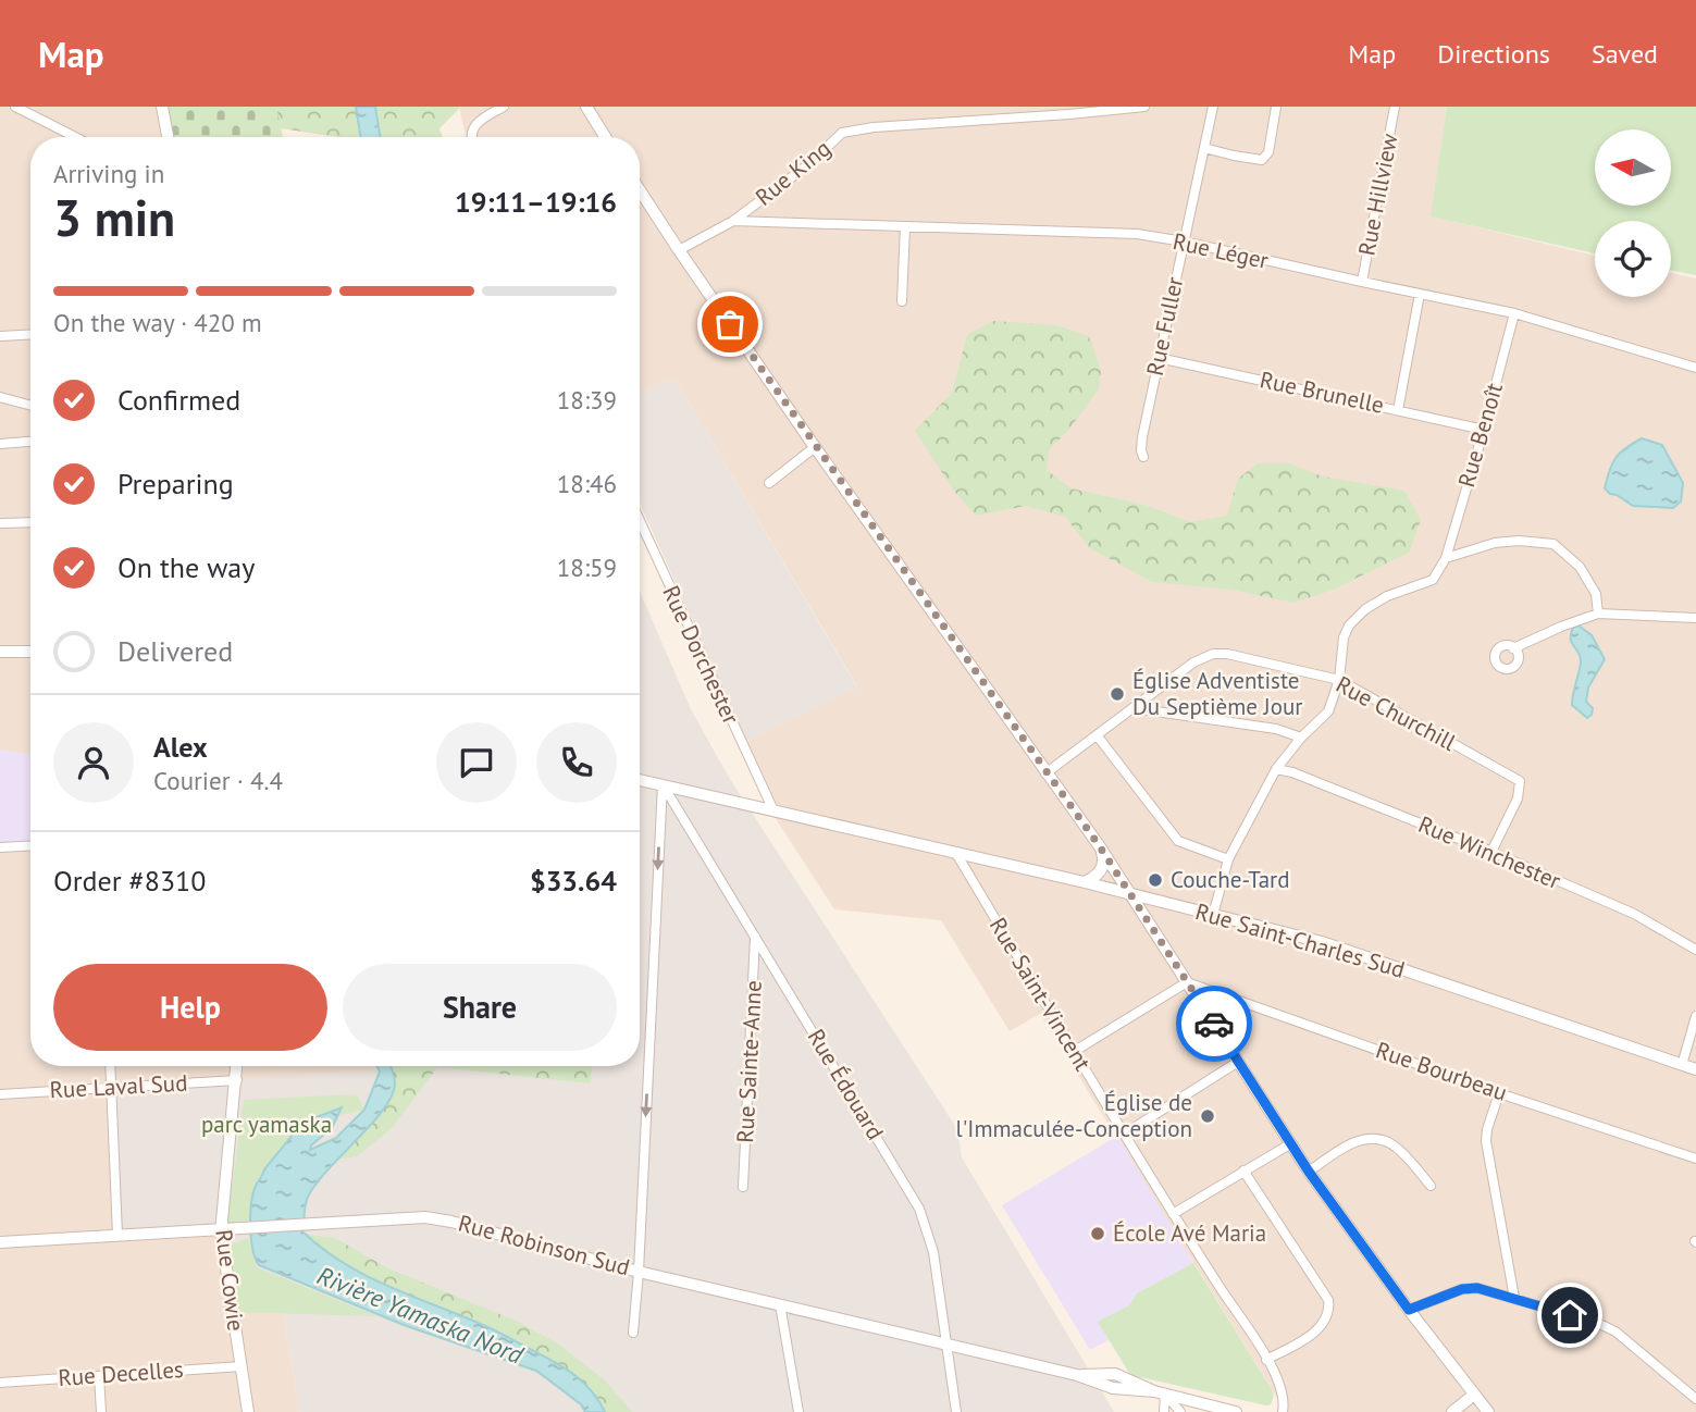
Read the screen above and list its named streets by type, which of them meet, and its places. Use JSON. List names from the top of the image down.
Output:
{
  "streets": {
    "street": [
      "Rue King",
      "Rue Hillview",
      "Rue Léger",
      "Rue Fuller",
      "Rue Brunelle",
      "Rue Benoît",
      "Rue Dorchester",
      "Rue Churchill",
      "Rue Winchester",
      "Rue Saint-Charles Sud",
      "Rue Saint-Vincent",
      "Rue Sainte-Anne",
      "Rue Bourbeau",
      "Rue Édouard",
      "Rue Laval Sud",
      "Rue Robinson Sud",
      "Rue Cowie",
      "Rue Decelles"
    ]
  },
  "crossings": [
    ["Rue King", "Rue Léger"],
    ["Rue Hillview", "Rue Léger"],
    ["Rue Léger", "Rue Fuller"],
    ["Rue Léger", "Rue Benoît"],
    ["Rue Fuller", "Rue Brunelle"],
    ["Rue Brunelle", "Rue Benoît"],
    ["Rue Dorchester", "Rue Saint-Charles Sud"],
    ["Rue Churchill", "Rue Winchester"],
    ["Rue Saint-Charles Sud", "Rue Saint-Vincent"],
    ["Rue Saint-Charles Sud", "Rue Édouard"],
    ["Rue Sainte-Anne", "Rue Édouard"],
    ["Rue Édouard", "Rue Robinson Sud"],
    ["Rue Laval Sud", "Rue Cowie"],
    ["Rue Robinson Sud", "Rue Cowie"],
    ["Rue Cowie", "Rue Decelles"]
  ],
  "water": ["Rivière Yamaska Nord"],
  "parks": ["parc yamaska"],
  "places": [
    "Église Adventiste Du Septième Jour",
    "Couche-Tard",
    "Église de l'Immaculée-Conception",
    "École Avé Maria"
  ],
  "north": "left",
  "page": {
    "header": "Map",
    "nav": ["Map", "Directions", "Saved"],
    "heading": ["3 min", "Arriving in", "19:11–19:16"],
    "panel": [
      "Alex",
      "Courier · 4.4",
      "Order #8310",
      "$33.64"
    ],
    "bar": "On the way · 420 m",
    "list": [
      ["Confirmed", "18:39"],
      ["Preparing", "18:46"],
      ["On the way", "18:59"],
      "Delivered"
    ],
    "buttons": ["Help", "Share"]
  }
}
